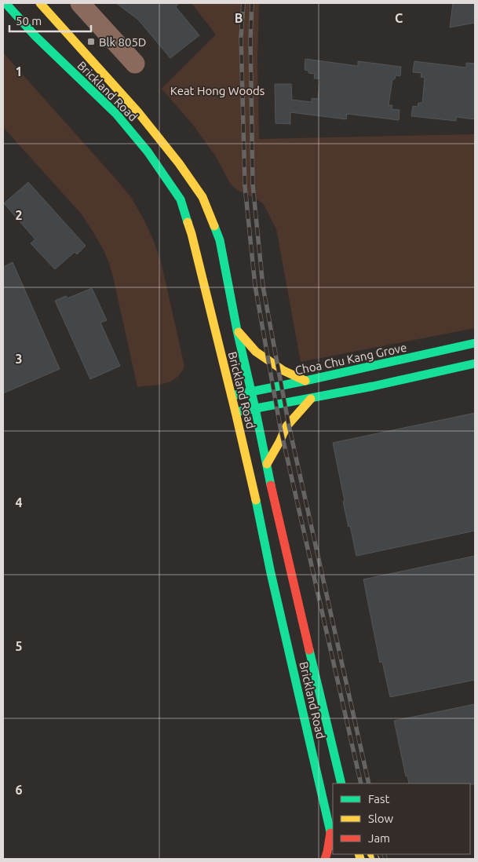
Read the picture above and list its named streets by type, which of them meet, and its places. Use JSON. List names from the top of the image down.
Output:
{
  "streets": {
    "main road": ["Brickland Road", "Choa Chu Kang Grove"]
  },
  "crossings": [
    ["Brickland Road", "Choa Chu Kang Grove"]
  ],
  "parks": ["Keat Hong Woods"],
  "places": {
    "transit": ["Blk 805D"]
  },
  "legend": ["Fast", "Slow", "Jam"],
  "scale_bar": "50 m",
  "grid": {
    "columns": ["B", "C"],
    "rows": [
      "1",
      "2",
      "3",
      "4",
      "5",
      "6"
    ]
  }
}
